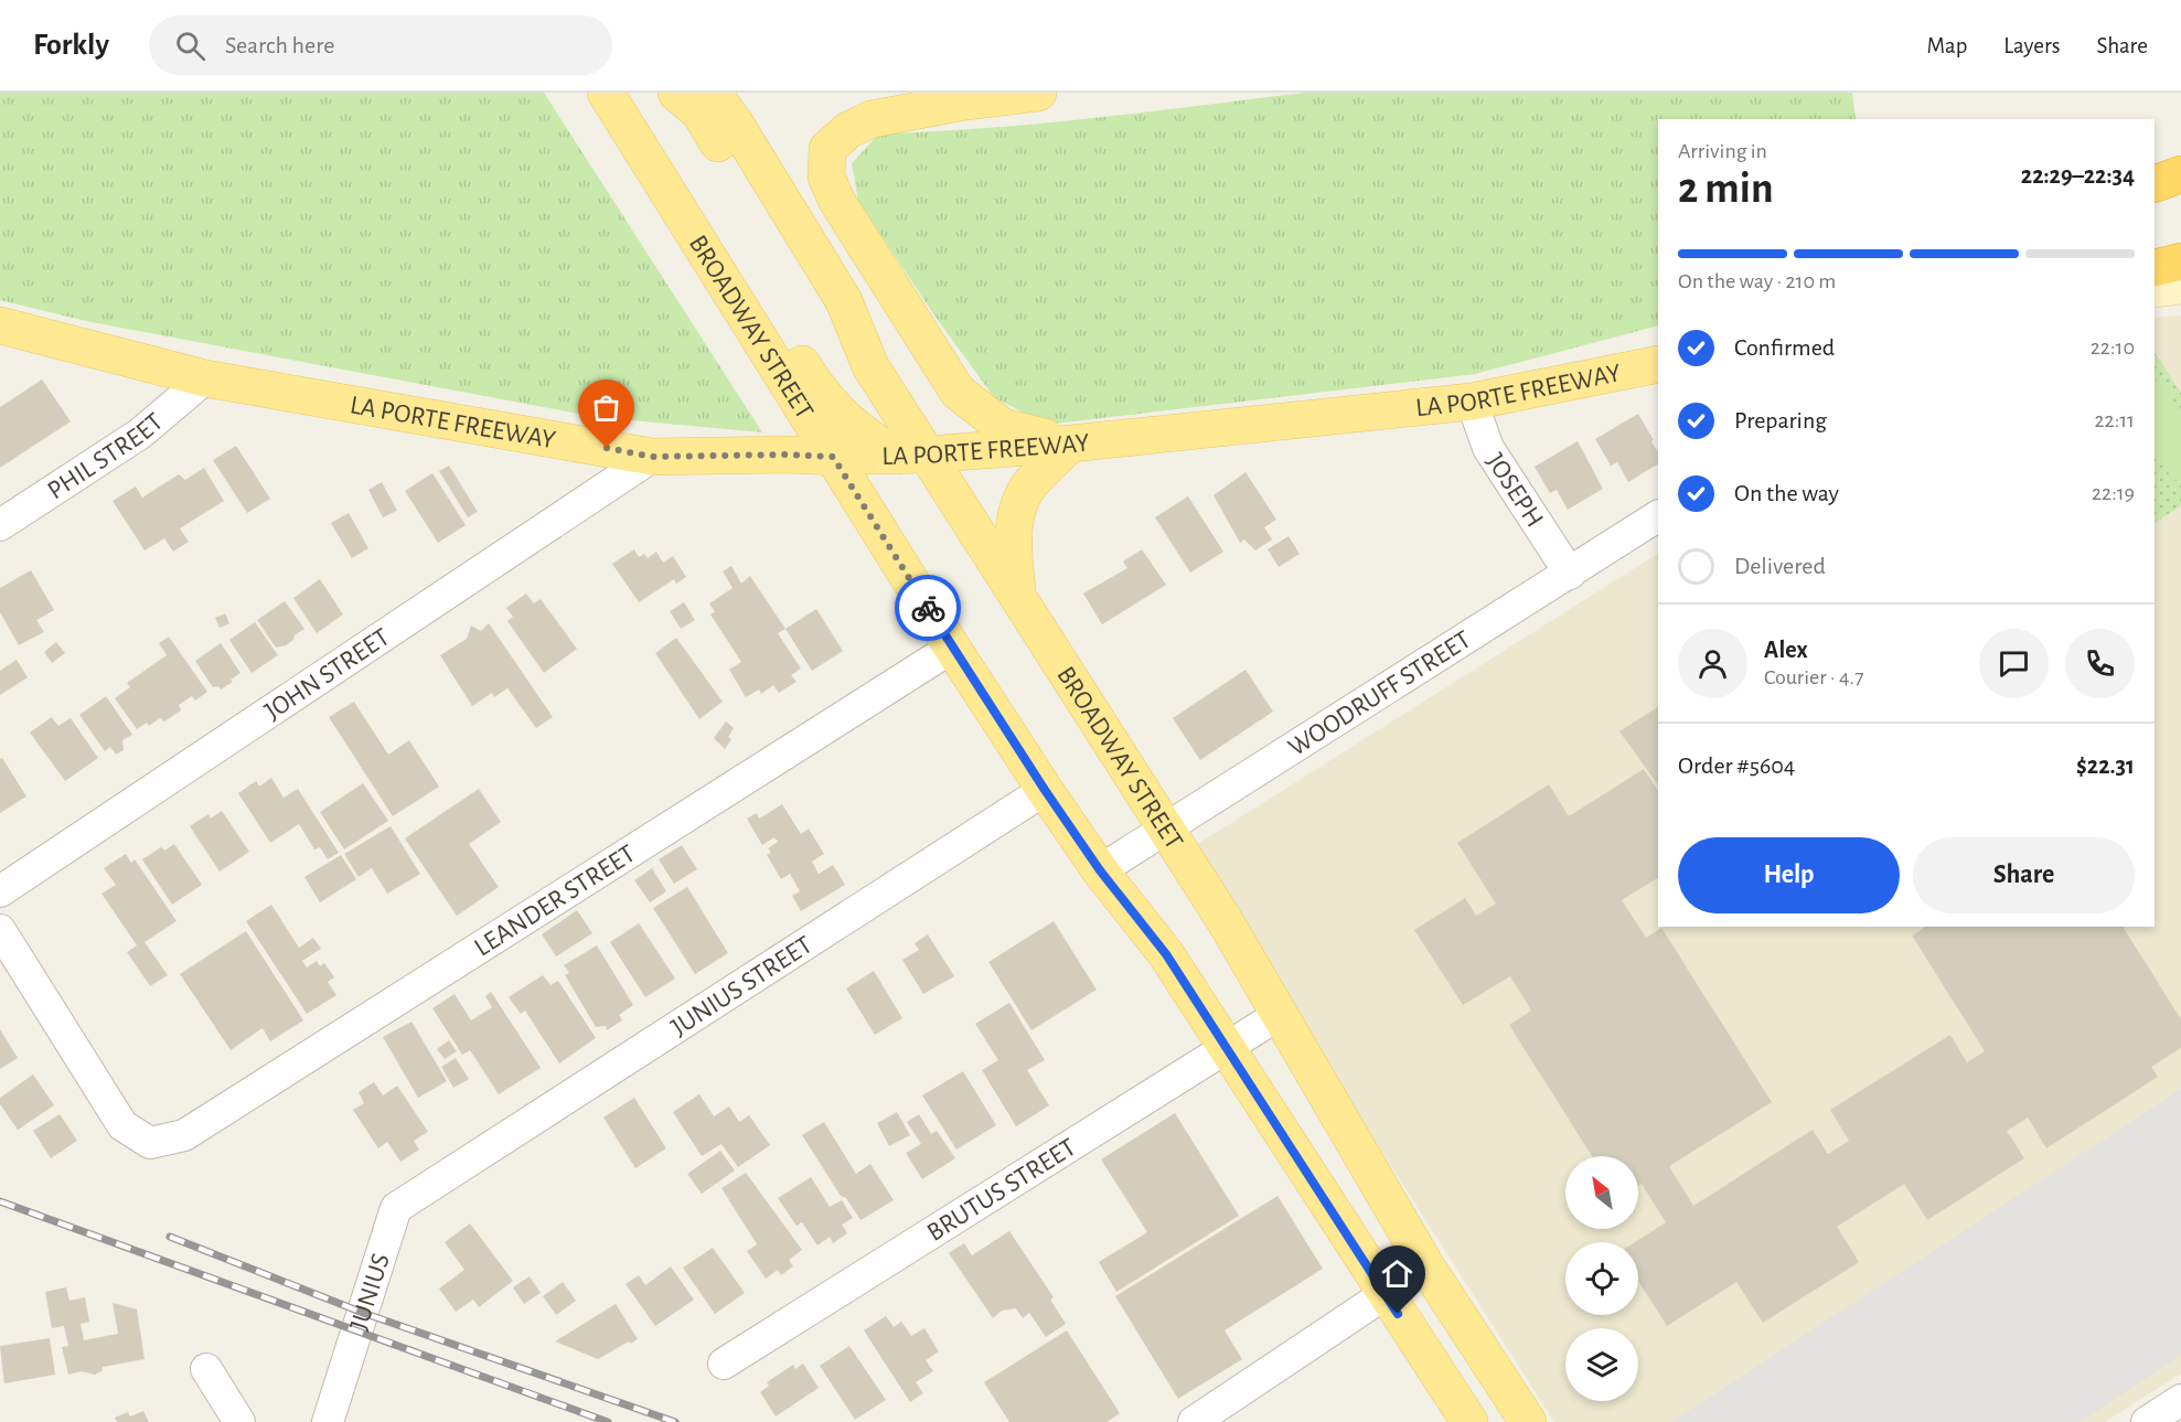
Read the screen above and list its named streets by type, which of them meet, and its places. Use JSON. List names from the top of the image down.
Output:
{
  "streets": {
    "main road": ["BROADWAY STREET", "LA PORTE FREEWAY"],
    "street": [
      "PHIL STREET",
      "JOSEPH",
      "JOHN STREET",
      "WOODRUFF STREET",
      "LEANDER STREET",
      "JUNIUS STREET",
      "BRUTUS STREET",
      "JUNIUS"
    ]
  },
  "crossings": [
    ["BROADWAY STREET", "LA PORTE FREEWAY"],
    ["BROADWAY STREET", "WOODRUFF STREET"],
    ["BROADWAY STREET", "LEANDER STREET"],
    ["BROADWAY STREET", "JUNIUS STREET"],
    ["BROADWAY STREET", "BRUTUS STREET"],
    ["LA PORTE FREEWAY", "PHIL STREET"],
    ["LA PORTE FREEWAY", "JOSEPH"],
    ["LA PORTE FREEWAY", "JOHN STREET"],
    ["JOSEPH", "WOODRUFF STREET"],
    ["JUNIUS STREET", "JUNIUS"]
  ],
  "north": "top left",
  "page": {
    "header": "Forkly",
    "search": "Search here",
    "nav": ["Map", "Layers", "Share"],
    "heading": ["2 min", "Arriving in", "22:29–22:34"],
    "panel": [
      "Alex",
      "Courier · 4.7",
      "Order #5604",
      "$22.31"
    ],
    "bar": "On the way · 210 m",
    "list": [
      ["Confirmed", "22:10"],
      ["Preparing", "22:11"],
      ["On the way", "22:19"],
      "Delivered"
    ],
    "buttons": ["Help", "Share"]
  }
}
